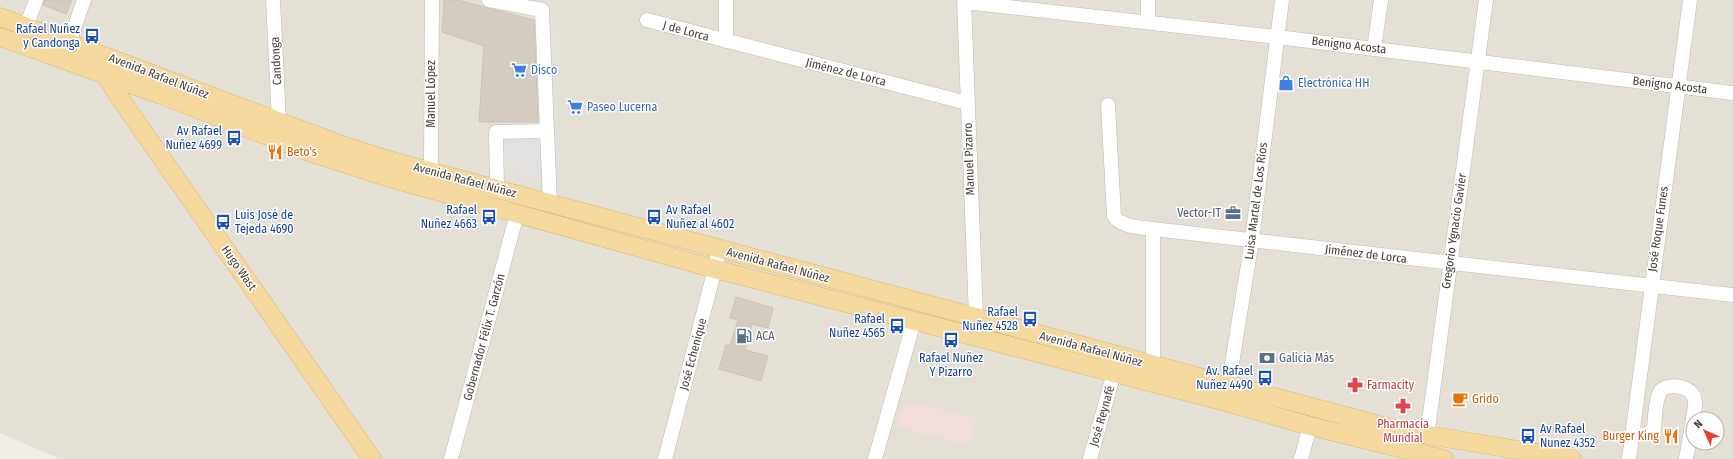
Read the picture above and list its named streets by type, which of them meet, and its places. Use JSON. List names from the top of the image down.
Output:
{
  "streets": {
    "main road": ["Avenida Rafael Núñez", "Hugo Wast"],
    "street": [
      "J de Lorca",
      "Benigno Acosta",
      "Candonga",
      "Jiménez de Lorca",
      "Manuel López",
      "Manuel Pizarro",
      "Luisa Martel de Los Ríos",
      "José Roque Funes",
      "Gregorio Ygnacio Gavier",
      "Gobernador Félix T. Garzón",
      "José Echenique",
      "José Reynafé"
    ]
  },
  "crossings": [
    ["J de Lorca", "Jiménez de Lorca"],
    ["Benigno Acosta", "Manuel Pizarro"],
    ["Benigno Acosta", "Luisa Martel de Los Ríos"],
    ["Benigno Acosta", "José Roque Funes"],
    ["Benigno Acosta", "Gregorio Ygnacio Gavier"],
    ["Candonga", "Avenida Rafael Núñez"],
    ["Jiménez de Lorca", "Manuel Pizarro"],
    ["Jiménez de Lorca", "Luisa Martel de Los Ríos"],
    ["Jiménez de Lorca", "José Roque Funes"],
    ["Jiménez de Lorca", "Gregorio Ygnacio Gavier"],
    ["Avenida Rafael Núñez", "Manuel López"],
    ["Avenida Rafael Núñez", "Manuel Pizarro"],
    ["Avenida Rafael Núñez", "Luisa Martel de Los Ríos"],
    ["Avenida Rafael Núñez", "Gregorio Ygnacio Gavier"],
    ["Avenida Rafael Núñez", "Hugo Wast"],
    ["Avenida Rafael Núñez", "Gobernador Félix T. Garzón"],
    ["Avenida Rafael Núñez", "José Echenique"],
    ["Avenida Rafael Núñez", "José Reynafé"]
  ],
  "places": {
    "bus stop": [
      "Rafael Nuñez y Candonga",
      "Av Rafael Nuñez 4699",
      "Rafael Nuñez 4663",
      "Av Rafael Nuñez al 4602",
      "Luis José de Tejeda 4690",
      "Rafael Nuñez 4528",
      "Rafael Nuñez 4565",
      "Rafael Nuñez Y Pizarro",
      "Av. Rafael Nuñez 4490",
      "Av Rafael Nunez 4352"
    ],
    "supermarket": ["Disco", "Paseo Lucerna"],
    "shop": ["Electrónica HH"],
    "restaurant": ["Beto's", "Burger King"],
    "office": ["Vector-IT"],
    "fuel station": ["ACA"],
    "bank": ["Galicia Más"],
    "pharmacy": ["Farmacity", "Pharmacia Mundial"],
    "cafe": ["Grido"]
  },
  "north": "top left"
}
